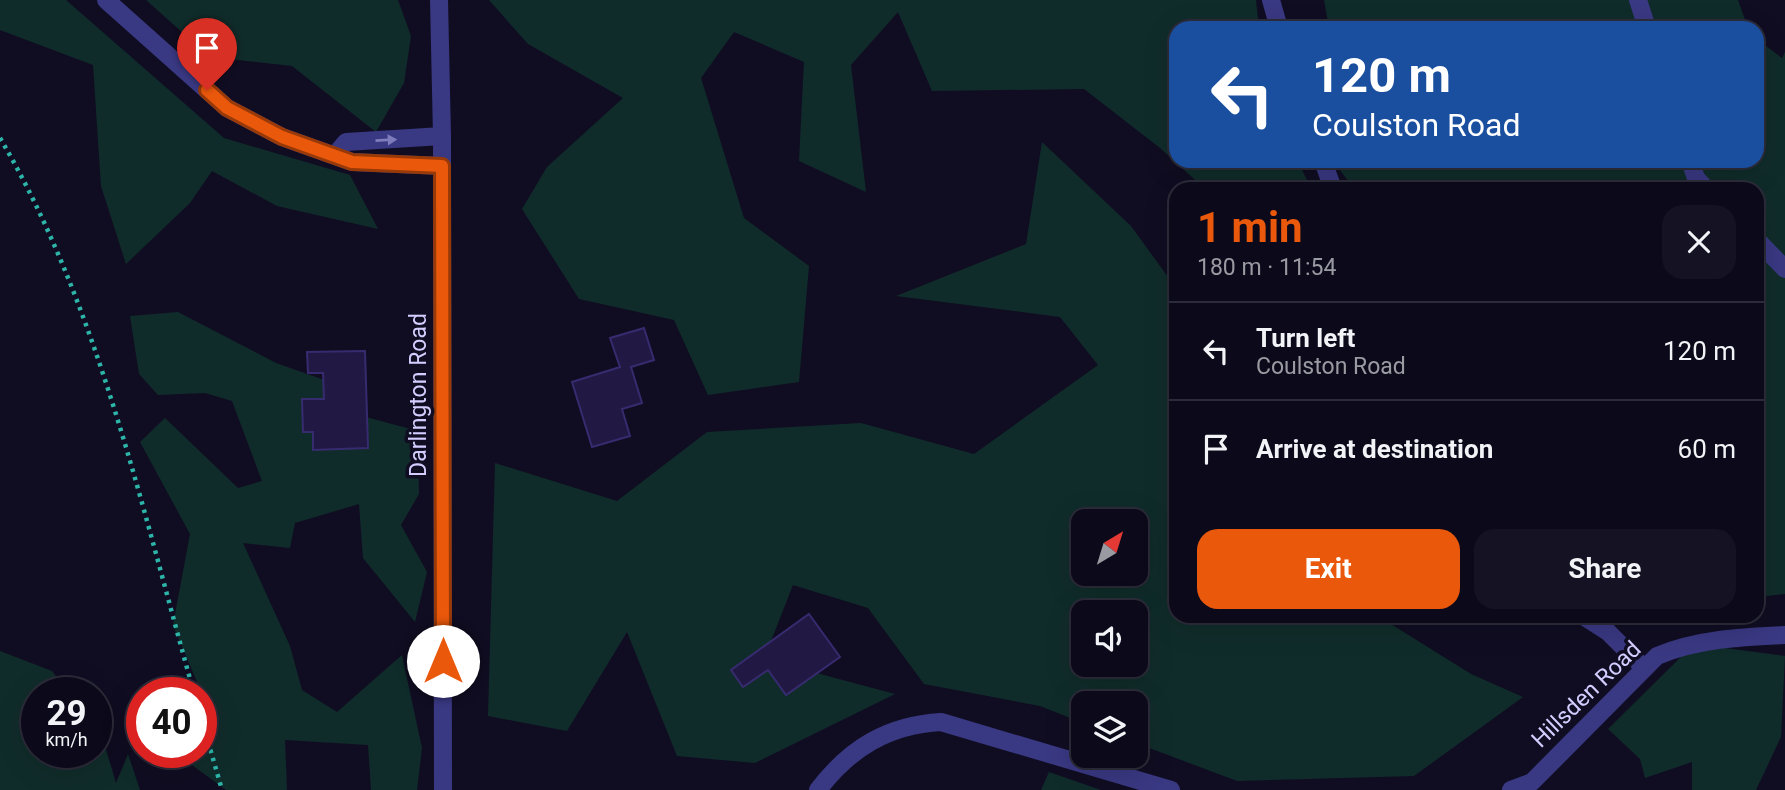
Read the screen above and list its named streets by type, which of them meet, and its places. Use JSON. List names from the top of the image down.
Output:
{
  "streets": {
    "street": ["Darlington Road", "Hillsden Road"]
  },
  "north": "top right",
  "page": {
    "turn": ["120 m", "Coulston Road"],
    "heading": ["1 min", "180 m · 11:54"],
    "list": [
      {
        "name": "Turn left",
        "note": "Coulston Road",
        "value": "120 m"
      },
      {
        "name": "Arrive at destination",
        "value": "60 m"
      }
    ],
    "buttons": ["Exit", "Share"],
    "speed": "29 km/h",
    "limit": "40"
  }
}
